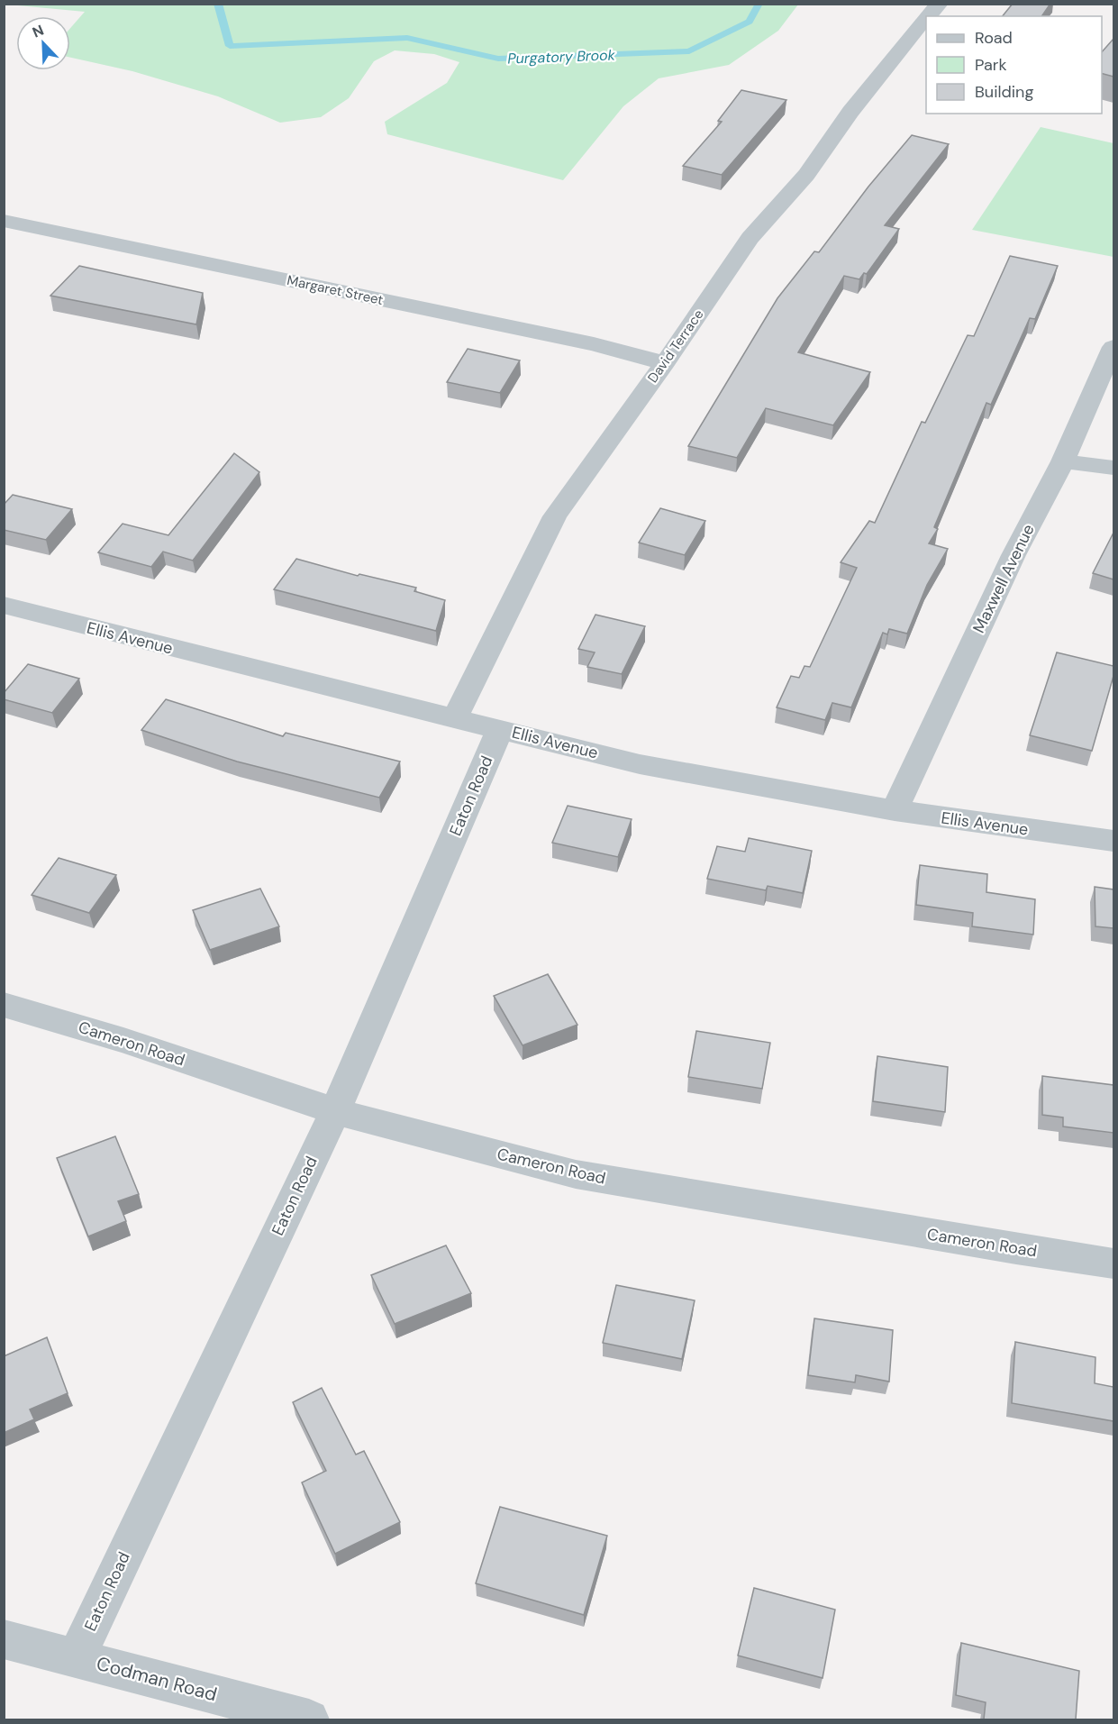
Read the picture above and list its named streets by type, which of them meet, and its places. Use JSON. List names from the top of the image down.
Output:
{
  "streets": {
    "street": [
      "Margaret Street",
      "David Terrace",
      "Maxwell Avenue",
      "Ellis Avenue",
      "Eaton Road",
      "Cameron Road",
      "Codman Road"
    ]
  },
  "crossings": [
    ["Margaret Street", "David Terrace"],
    ["David Terrace", "Ellis Avenue"],
    ["Maxwell Avenue", "Ellis Avenue"],
    ["Ellis Avenue", "Eaton Road"],
    ["Eaton Road", "Cameron Road"],
    ["Eaton Road", "Codman Road"]
  ],
  "water": ["Purgatory Brook"],
  "legend": ["Road", "Park", "Building"],
  "north": "top left"
}
